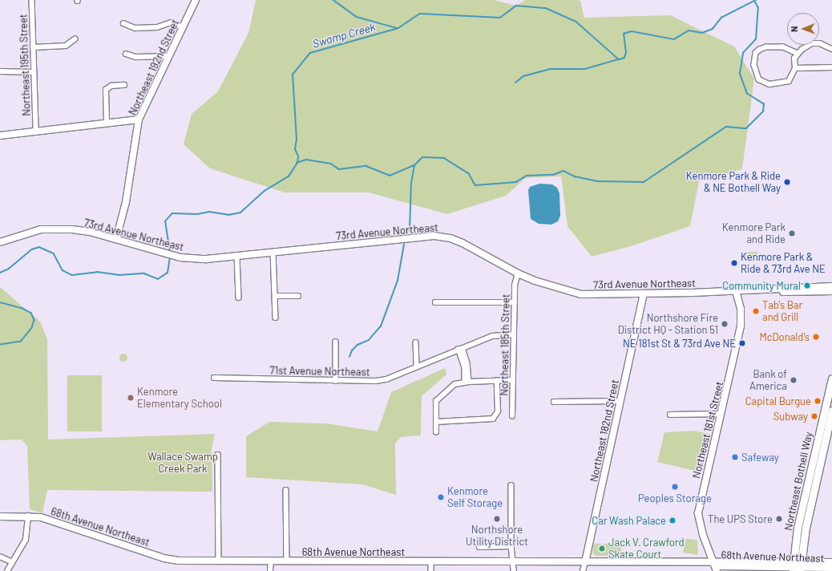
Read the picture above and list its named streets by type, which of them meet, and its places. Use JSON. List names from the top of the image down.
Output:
{
  "streets": {
    "main road": ["Northeast Bothell Way"],
    "street": [
      "Northeast 195th Street",
      "Northeast 192nd Street",
      "73rd Avenue Northeast",
      "Northeast 185th Street",
      "71st Avenue Northeast",
      "Northeast 181st Street",
      "Northeast 182nd Street",
      "68th Avenue Northeast"
    ]
  },
  "crossings": [
    ["Northeast 192nd Street", "73rd Avenue Northeast"],
    ["73rd Avenue Northeast", "Northeast 185th Street"],
    ["73rd Avenue Northeast", "Northeast 181st Street"],
    ["73rd Avenue Northeast", "Northeast 182nd Street"],
    ["Northeast 185th Street", "71st Avenue Northeast"],
    ["Northeast 181st Street", "68th Avenue Northeast"],
    ["Northeast 182nd Street", "68th Avenue Northeast"],
    ["Northeast Bothell Way", "68th Avenue Northeast"]
  ],
  "water": ["Swamp Creek"],
  "parks": ["Wallace Swamp Creek Park"],
  "places": [
    "Kenmore Park & Ride & NE Bothell Way",
    "Kenmore Park and Ride",
    "Kenmore Park & Ride & 73rd Ave NE",
    "Community Mural",
    "Tab's Bar and Grill",
    "Northshore Fire District HQ - Station 51",
    "McDonald's",
    "NE 181st St & 73rd Ave NE",
    "Bank of America",
    "Kenmore Elementary School",
    "Capital Burgue",
    "Subway",
    "Safeway",
    "Peoples Storage",
    "Kenmore Self Storage",
    "Northshore Utility District",
    "The UPS Store",
    "Car Wash Palace",
    "Jack V. Crawford Skate Court"
  ],
  "north": "left"
}
